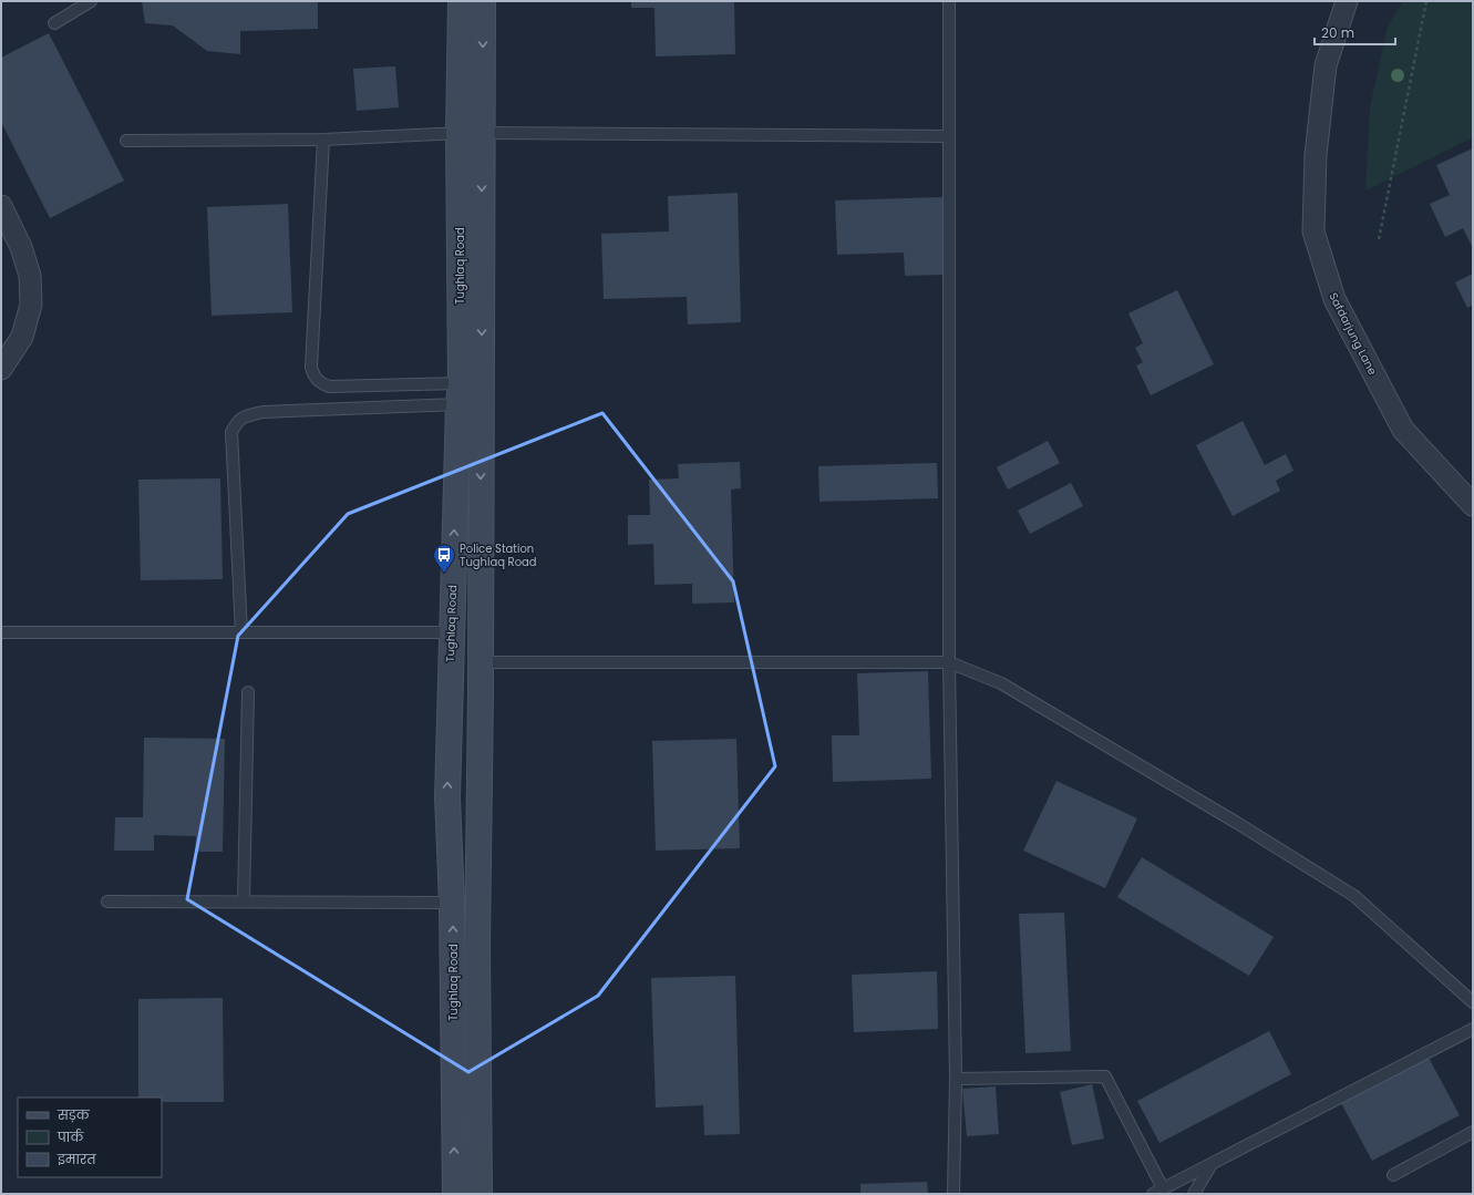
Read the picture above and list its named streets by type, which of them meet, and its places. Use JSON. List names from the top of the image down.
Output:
{
  "streets": {
    "main road": ["Tughlaq Road"],
    "street": ["Safdarjung Lane"]
  },
  "places": {
    "bus stop": ["Police Station Tughlaq Road"]
  },
  "legend": ["सड़क", "पार्क", "इमारत"],
  "scale_bar": "20 m"
}
